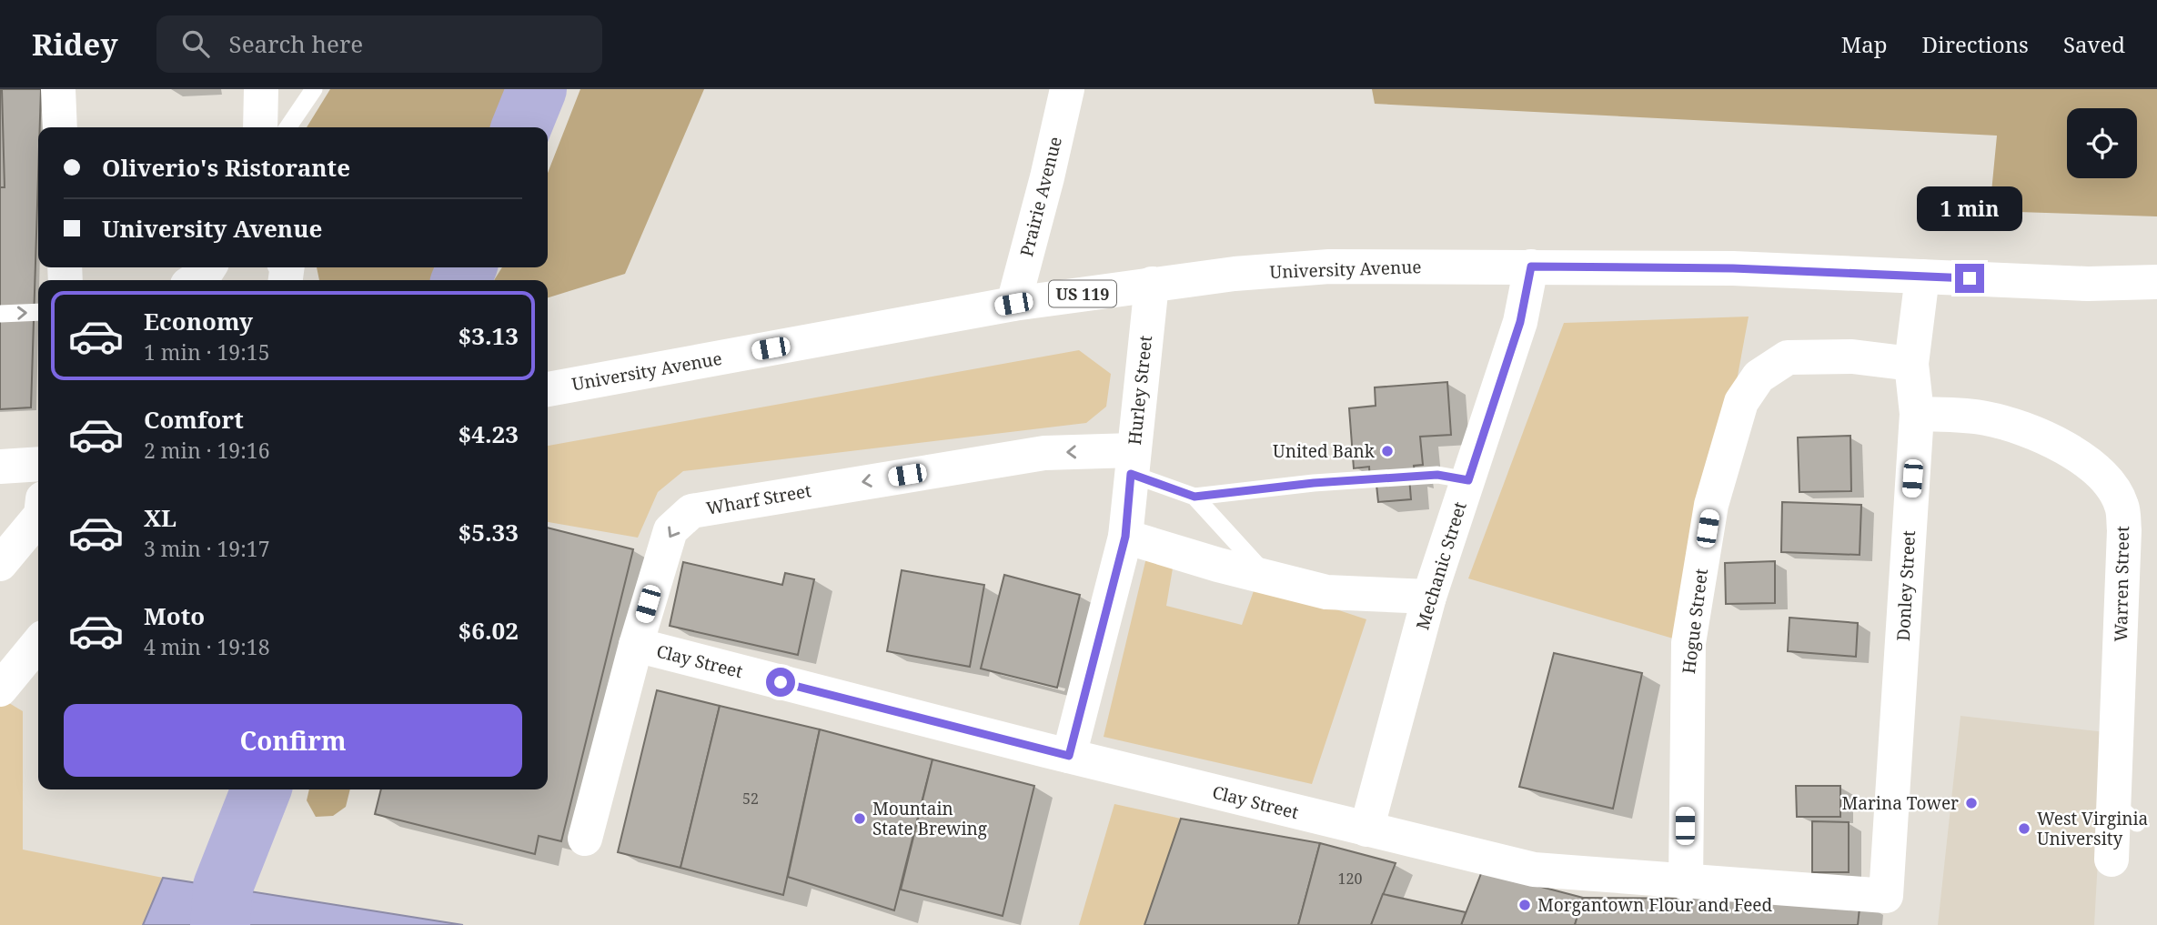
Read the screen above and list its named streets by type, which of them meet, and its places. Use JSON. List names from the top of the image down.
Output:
{
  "streets": {
    "street": [
      "Prairie Avenue",
      "University Avenue",
      "US 119",
      "Hurley Street",
      "Wharf Street",
      "Mechanic Street",
      "Warren Street",
      "Donley Street",
      "Hogue Street",
      "Clay Street"
    ]
  },
  "crossings": [
    ["Prairie Avenue", "University Avenue"],
    ["University Avenue", "Hurley Street"],
    ["University Avenue", "Mechanic Street"],
    ["University Avenue", "Donley Street"],
    ["Hurley Street", "Wharf Street"],
    ["Hurley Street", "Clay Street"],
    ["Wharf Street", "Clay Street"],
    ["Mechanic Street", "Clay Street"],
    ["Warren Street", "Donley Street"],
    ["Donley Street", "Hogue Street"],
    ["Donley Street", "Clay Street"],
    ["Hogue Street", "Clay Street"]
  ],
  "one_way": ["Wharf Street"],
  "places": [
    "United Bank",
    "Marina Tower",
    "Mountain State Brewing",
    "West Virginia University",
    "Morgantown Flour and Feed"
  ],
  "house_numbers": ["52", "120"],
  "page": {
    "header": "Ridey",
    "search": "Search here",
    "nav": ["Map", "Directions", "Saved"],
    "banner": ["Oliverio's Ristorante", "University Avenue"],
    "bubble": "1 min",
    "list": [
      {
        "name": "Economy",
        "note": "1 min · 19:15",
        "value": "$3.13"
      },
      {
        "name": "Comfort",
        "note": "2 min · 19:16",
        "value": "$4.23"
      },
      {
        "name": "XL",
        "note": "3 min · 19:17",
        "value": "$5.33"
      },
      {
        "name": "Moto",
        "note": "4 min · 19:18",
        "value": "$6.02"
      }
    ],
    "buttons": "Confirm"
  }
}
